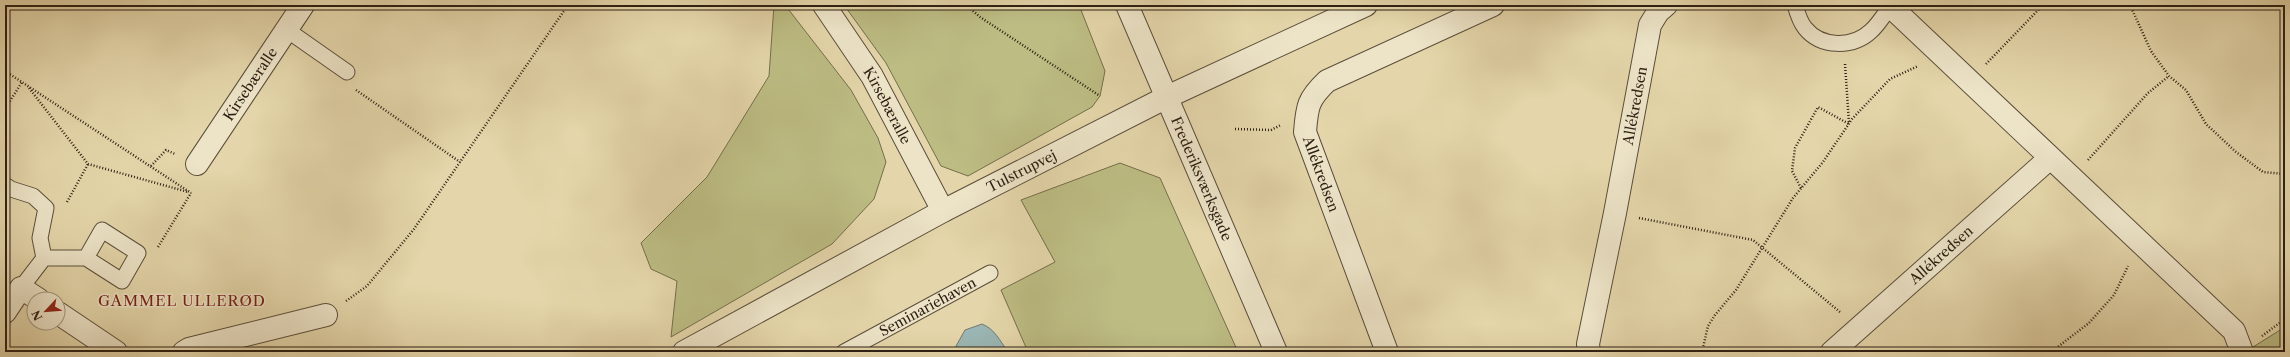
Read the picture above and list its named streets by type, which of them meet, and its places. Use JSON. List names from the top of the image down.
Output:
{
  "streets": {
    "street": [
      "Kirsebæralle",
      "Allékredsen",
      "Tulstrupvej",
      "Frederiksværksgade"
    ],
    "lane": ["Seminariehaven"]
  },
  "crossings": [
    ["Kirsebæralle", "Tulstrupvej"],
    ["Tulstrupvej", "Frederiksværksgade"]
  ],
  "districts": ["GAMMEL ULLERØD"],
  "north": "bottom left"
}
